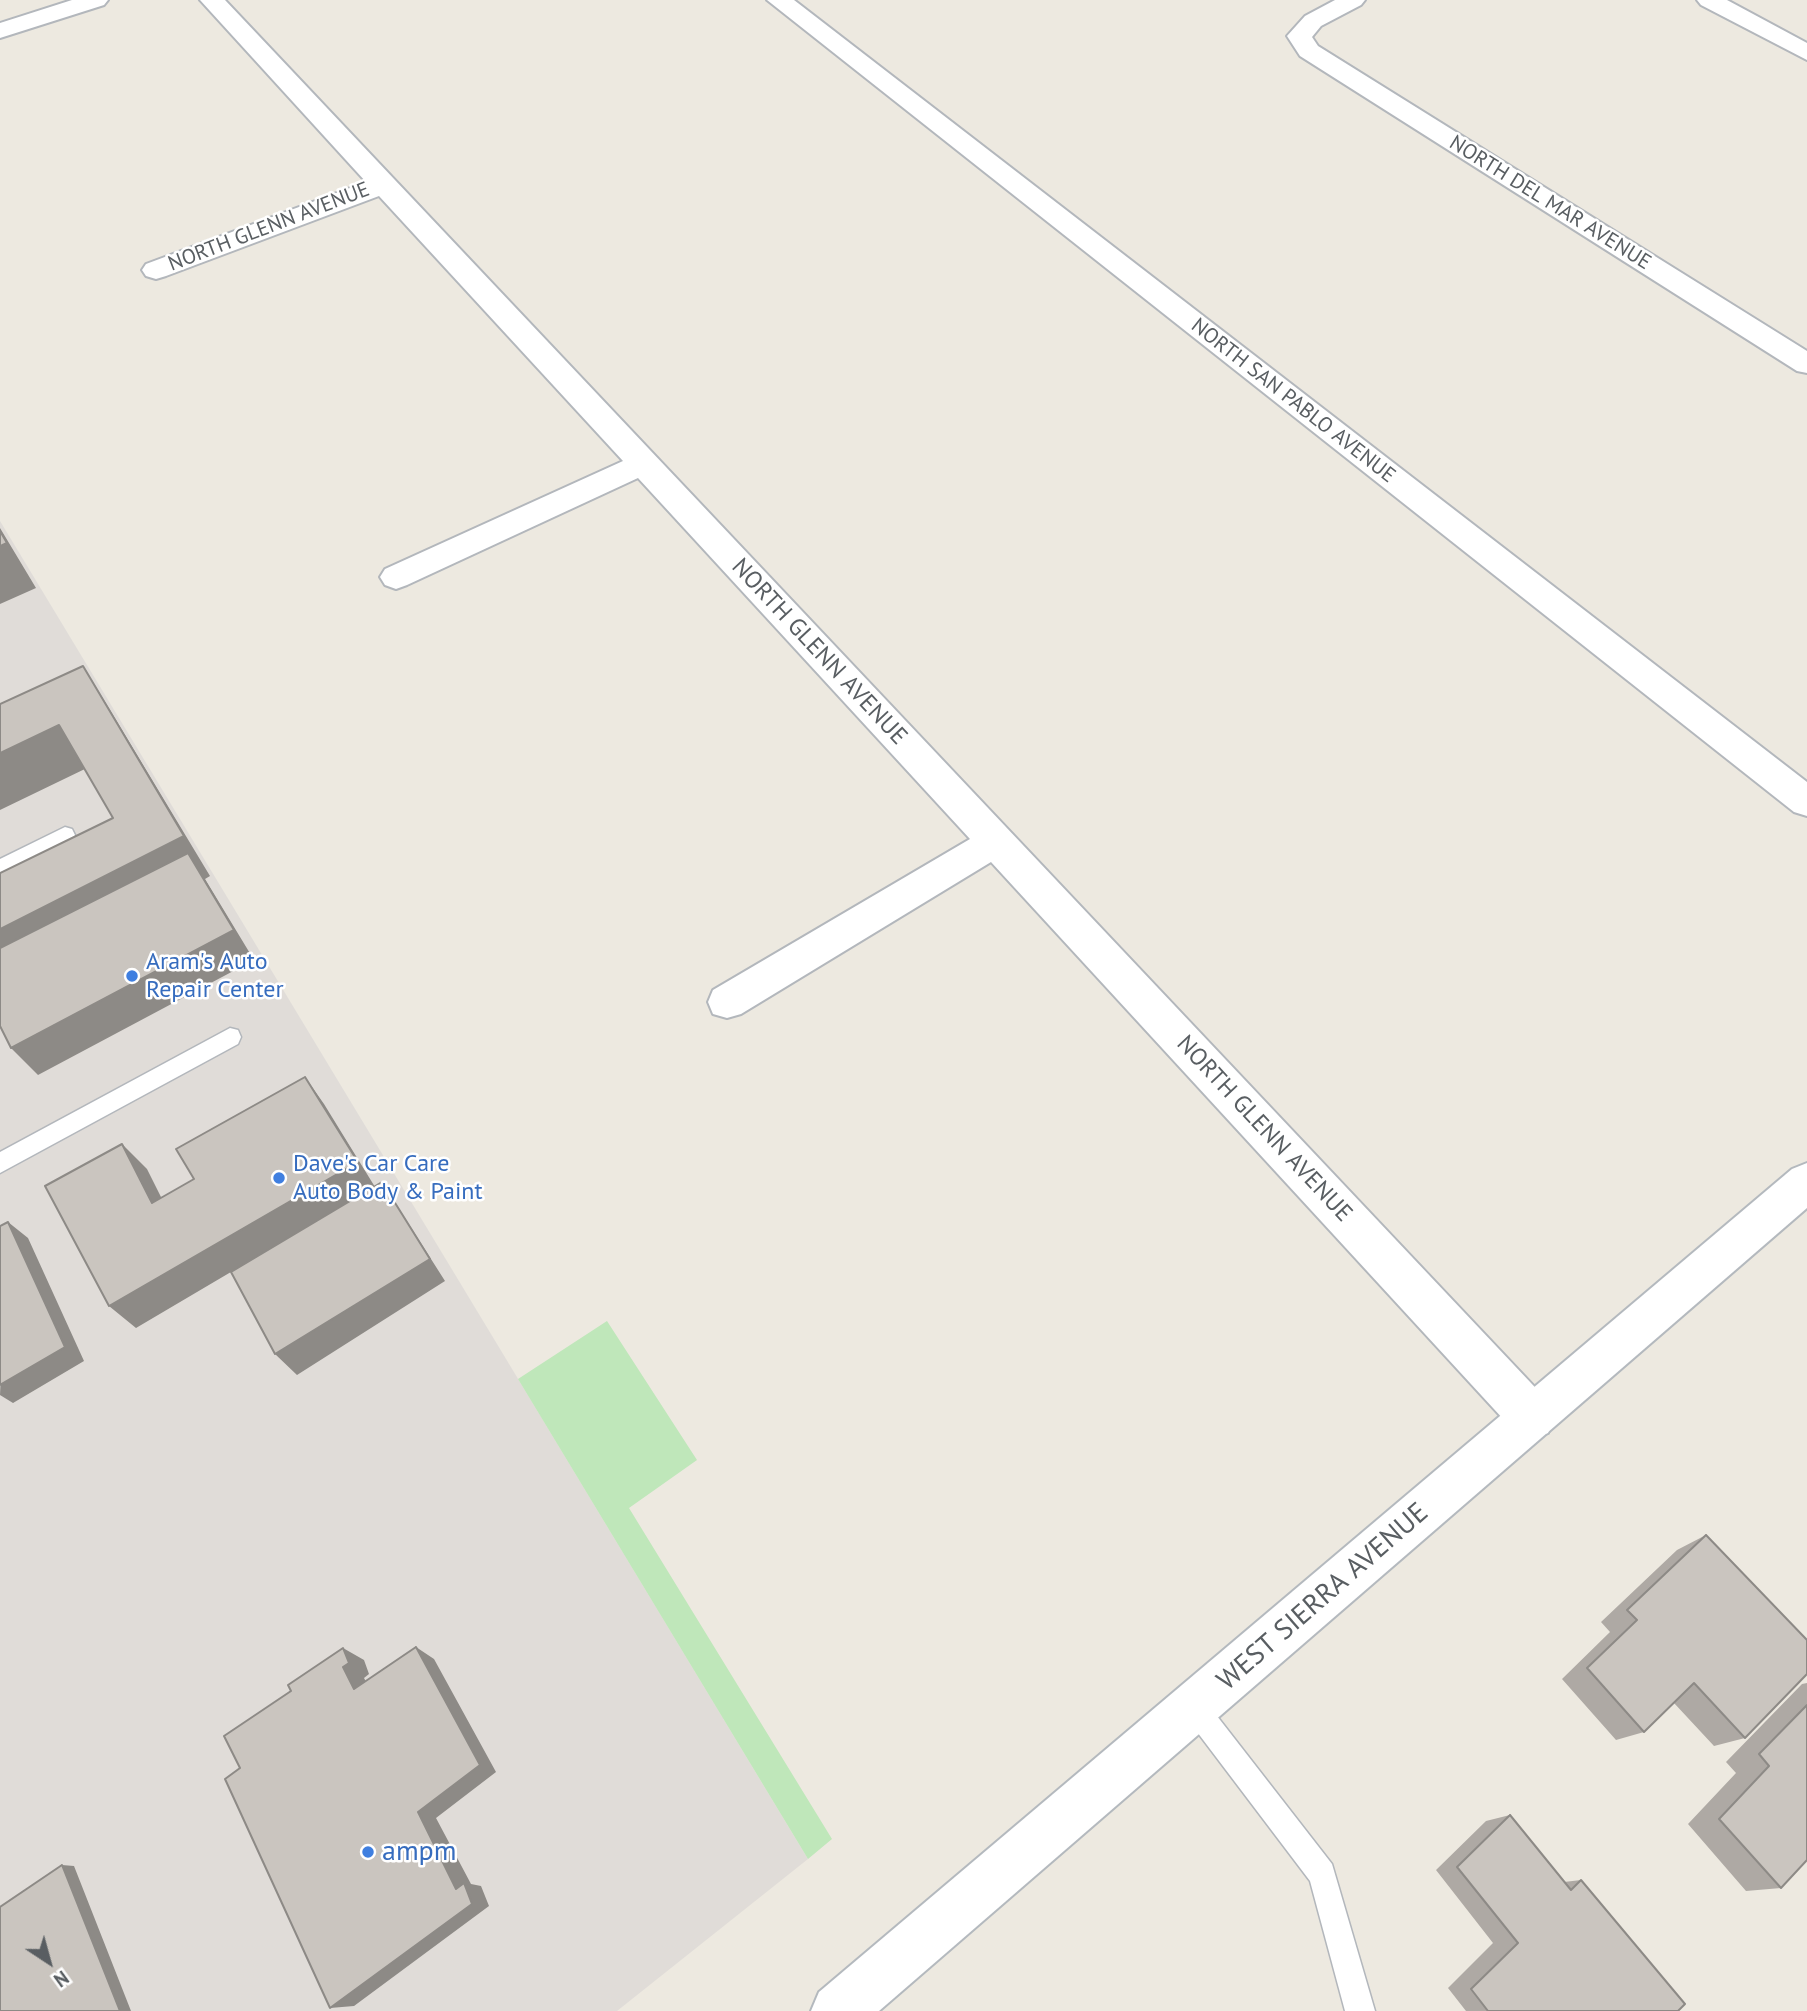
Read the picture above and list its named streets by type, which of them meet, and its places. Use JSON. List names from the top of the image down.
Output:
{
  "streets": {
    "street": [
      "NORTH DEL MAR AVENUE",
      "NORTH GLENN AVENUE",
      "NORTH SAN PABLO AVENUE",
      "WEST SIERRA AVENUE"
    ]
  },
  "crossings": [
    ["NORTH GLENN AVENUE", "WEST SIERRA AVENUE"]
  ],
  "places": ["Aram's Auto Repair Center", "Dave's Car Care Auto Body & Paint", "ampm"],
  "north": "bottom right"
}
